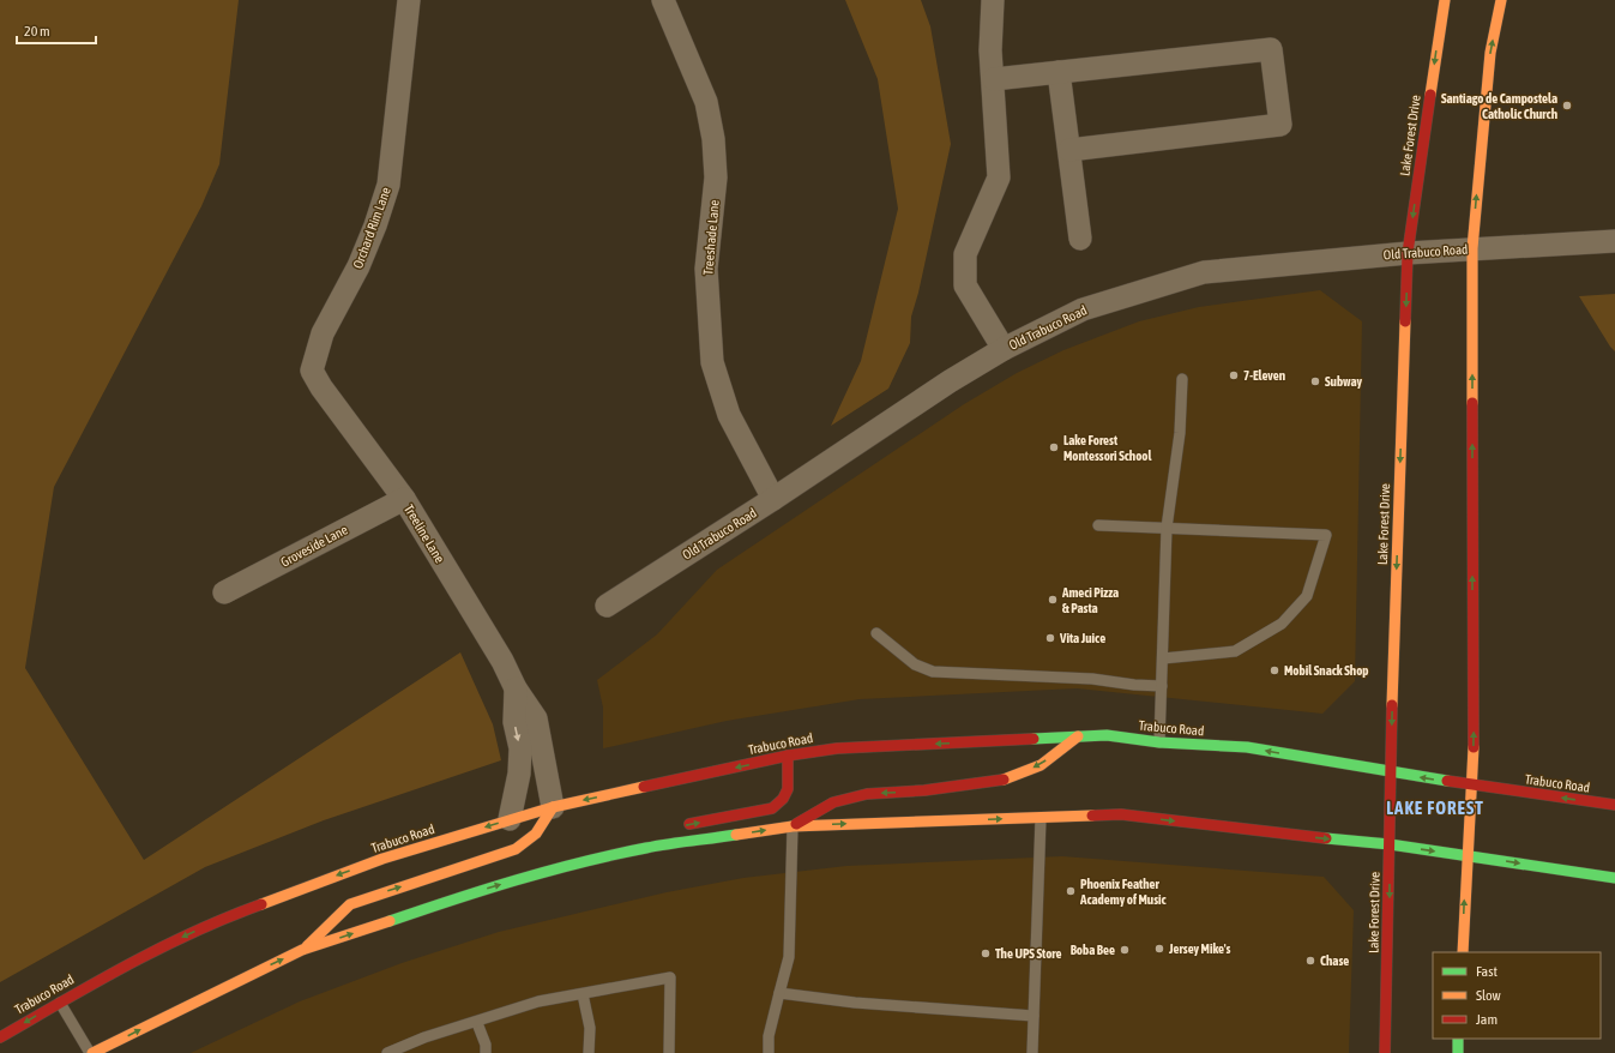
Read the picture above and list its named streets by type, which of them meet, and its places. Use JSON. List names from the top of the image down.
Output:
{
  "streets": {
    "main road": ["Lake Forest Drive", "Trabuco Road"],
    "street": [
      "Orchard Rim Lane",
      "Treeshade Lane",
      "Old Trabuco Road",
      "Treeline Lane",
      "Groveside Lane"
    ]
  },
  "crossings": [
    ["Lake Forest Drive", "Old Trabuco Road"],
    ["Lake Forest Drive", "Trabuco Road"],
    ["Orchard Rim Lane", "Treeline Lane"],
    ["Treeshade Lane", "Old Trabuco Road"],
    ["Treeline Lane", "Groveside Lane"],
    ["Treeline Lane", "Trabuco Road"]
  ],
  "districts": ["LAKE FOREST"],
  "places": [
    "Santiago de Campostela Catholic Church",
    "7-Eleven",
    "Subway",
    "Lake Forest Montessori School",
    "Ameci Pizza & Pasta",
    "Vita Juice",
    "Mobil Snack Shop",
    "Phoenix Feather Academy of Music",
    "Jersey Mike's",
    "Boba Bee",
    "The UPS Store",
    "Chase"
  ],
  "legend": ["Fast", "Slow", "Jam"],
  "scale_bar": "20 m"
}
